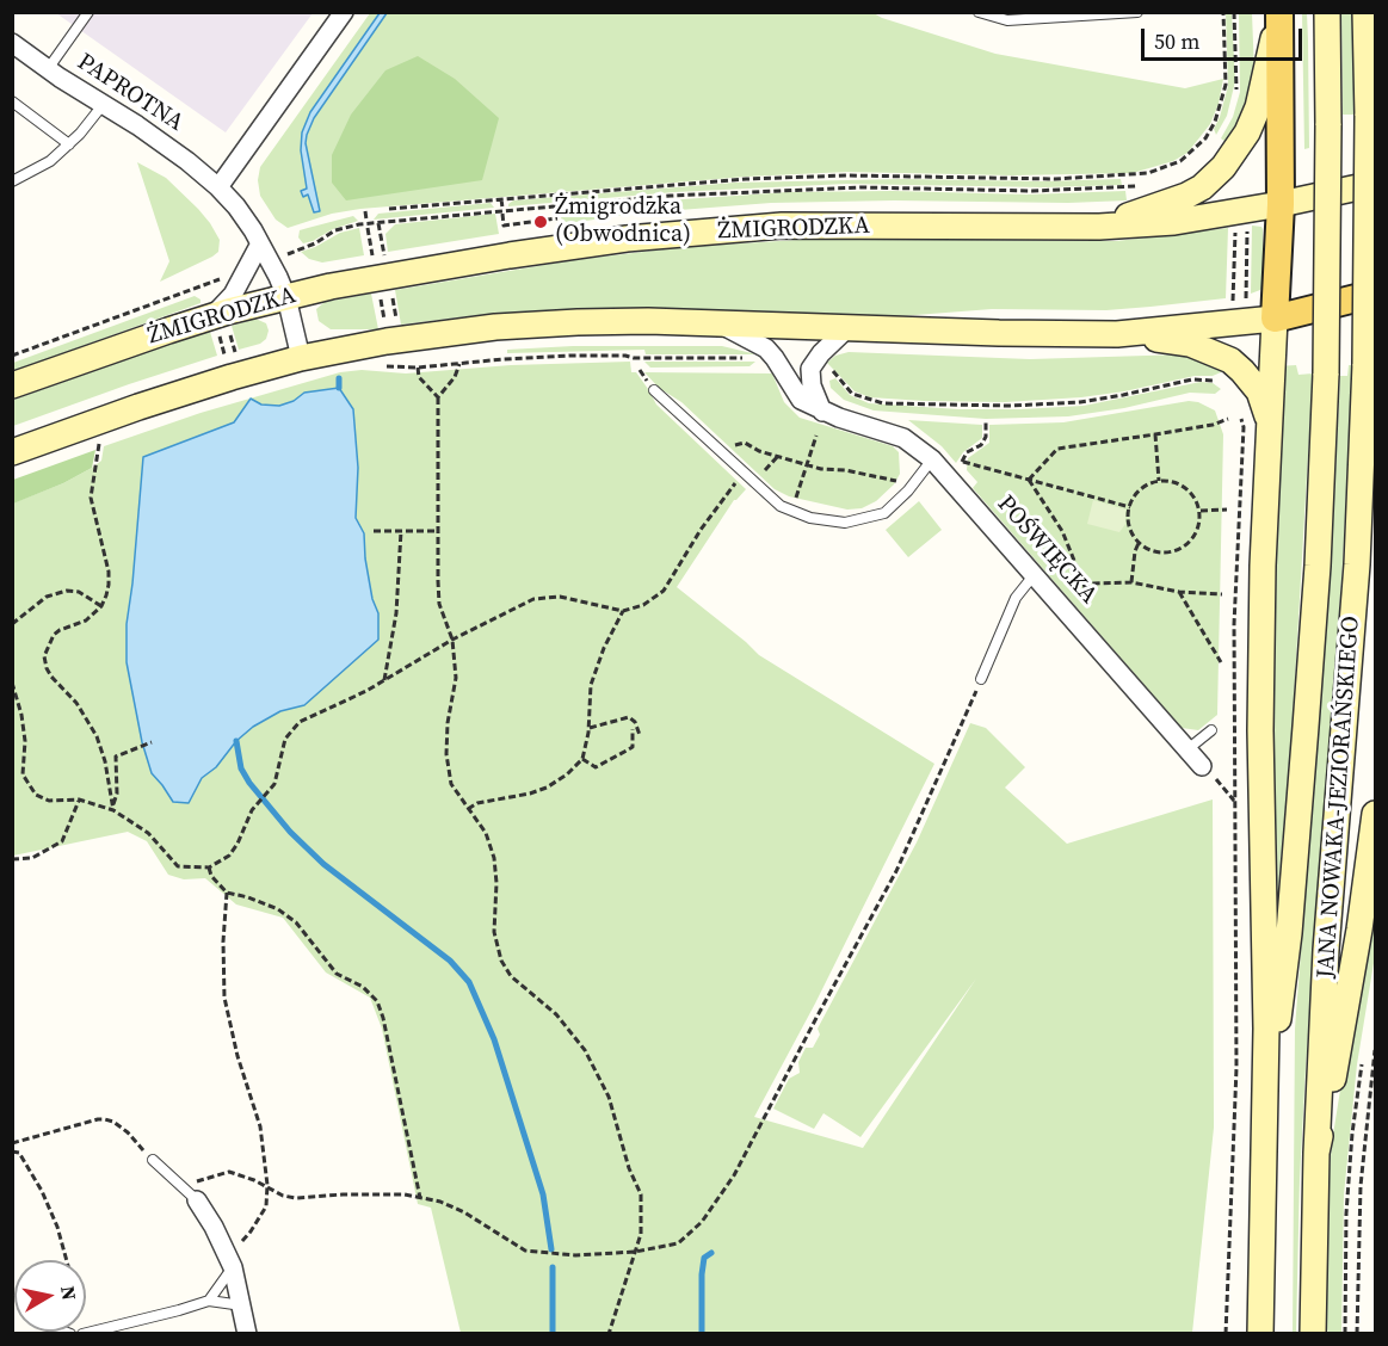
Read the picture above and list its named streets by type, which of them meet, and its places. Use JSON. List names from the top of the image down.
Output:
{
  "streets": {
    "street": [
      "PAPROTNA",
      "ŻMIGRODZKA",
      "POŚWIĘCKA",
      "JANA NOWAKA-JEZIORAŃSKIEGO"
    ]
  },
  "crossings": [
    ["PAPROTNA", "ŻMIGRODZKA"]
  ],
  "places": ["Żmigrodzka (Obwodnica)"],
  "scale_bar": "50 m",
  "north": "right"
}
